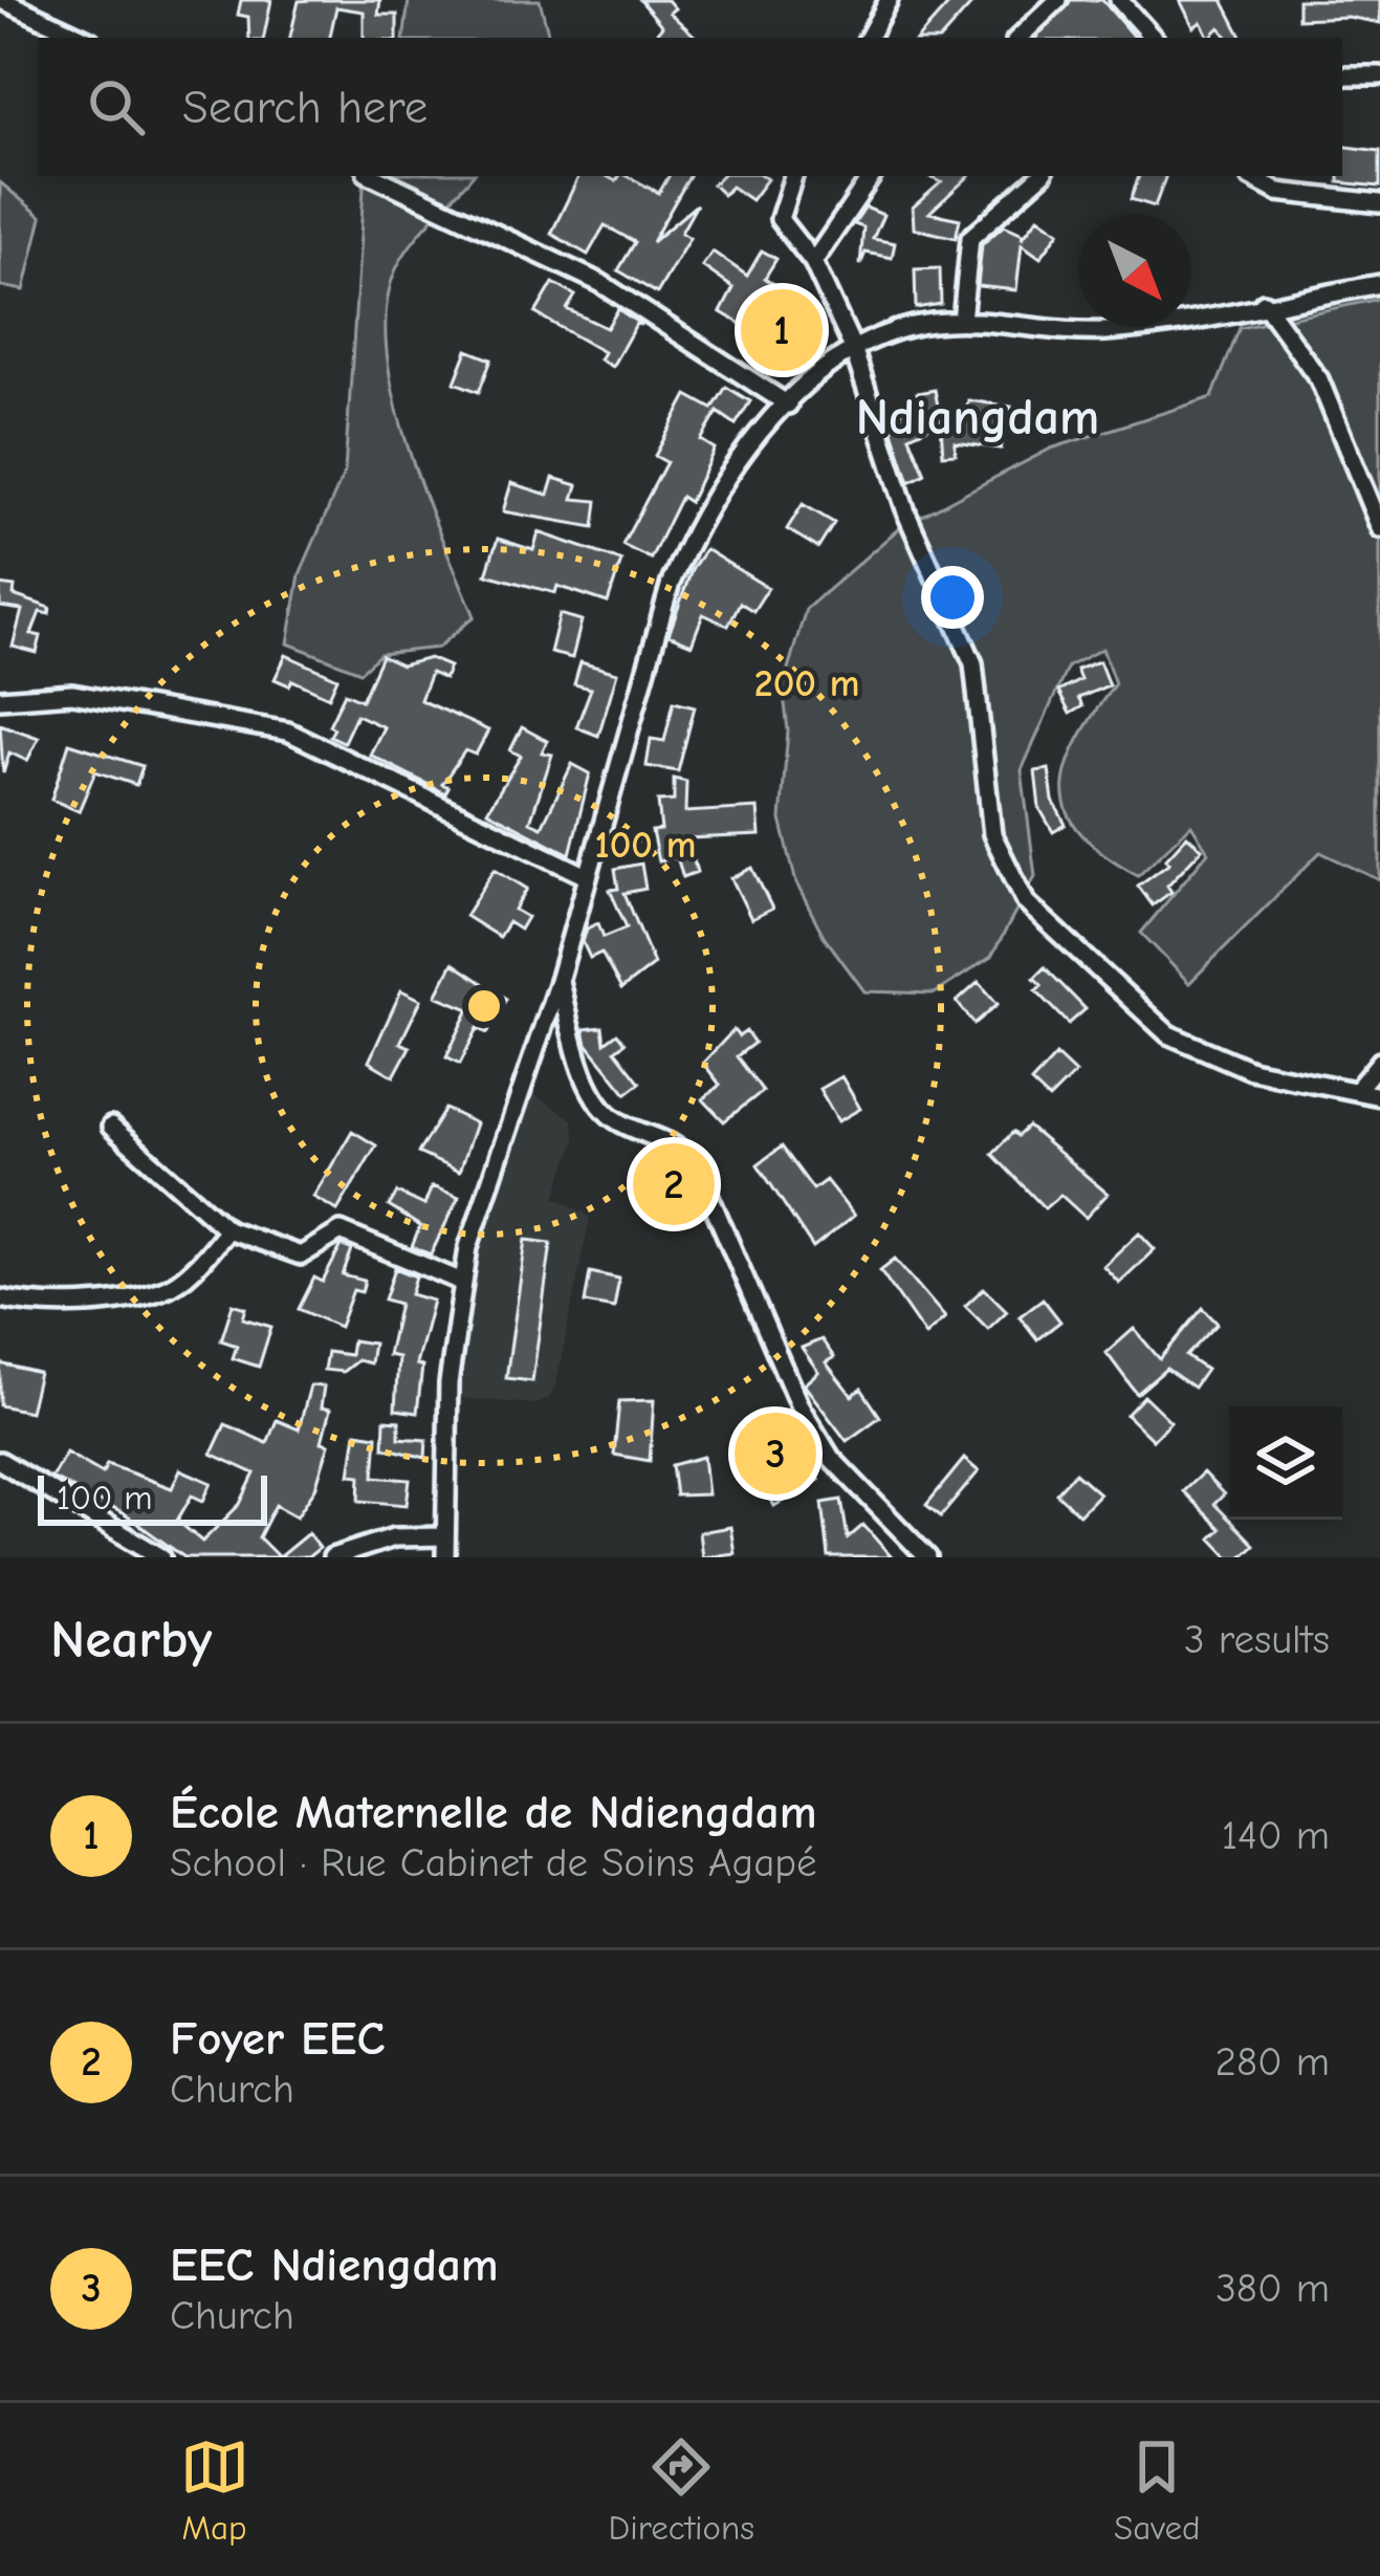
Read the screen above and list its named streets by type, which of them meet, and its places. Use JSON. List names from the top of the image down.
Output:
{
  "districts": ["Ndiangdam"],
  "scale_bar": "100 m",
  "north": "bottom right",
  "page": {
    "search": "Search here",
    "pins": ["1", "2", "3"],
    "scale": "100 m",
    "heading": ["Nearby", "3 results"],
    "list": [
      {
        "mark": "1",
        "name": "École Maternelle de Ndiengdam",
        "note": "School · Rue Cabinet de Soins Agapé",
        "value": "140 m"
      },
      {
        "mark": "2",
        "name": "Foyer EEC",
        "note": "Church",
        "value": "280 m"
      },
      {
        "mark": "3",
        "name": "EEC Ndiengdam",
        "note": "Church",
        "value": "380 m"
      }
    ],
    "nav": ["Map", "Directions", "Saved"]
  },
  "rings": ["200 m", "100 m"]
}
